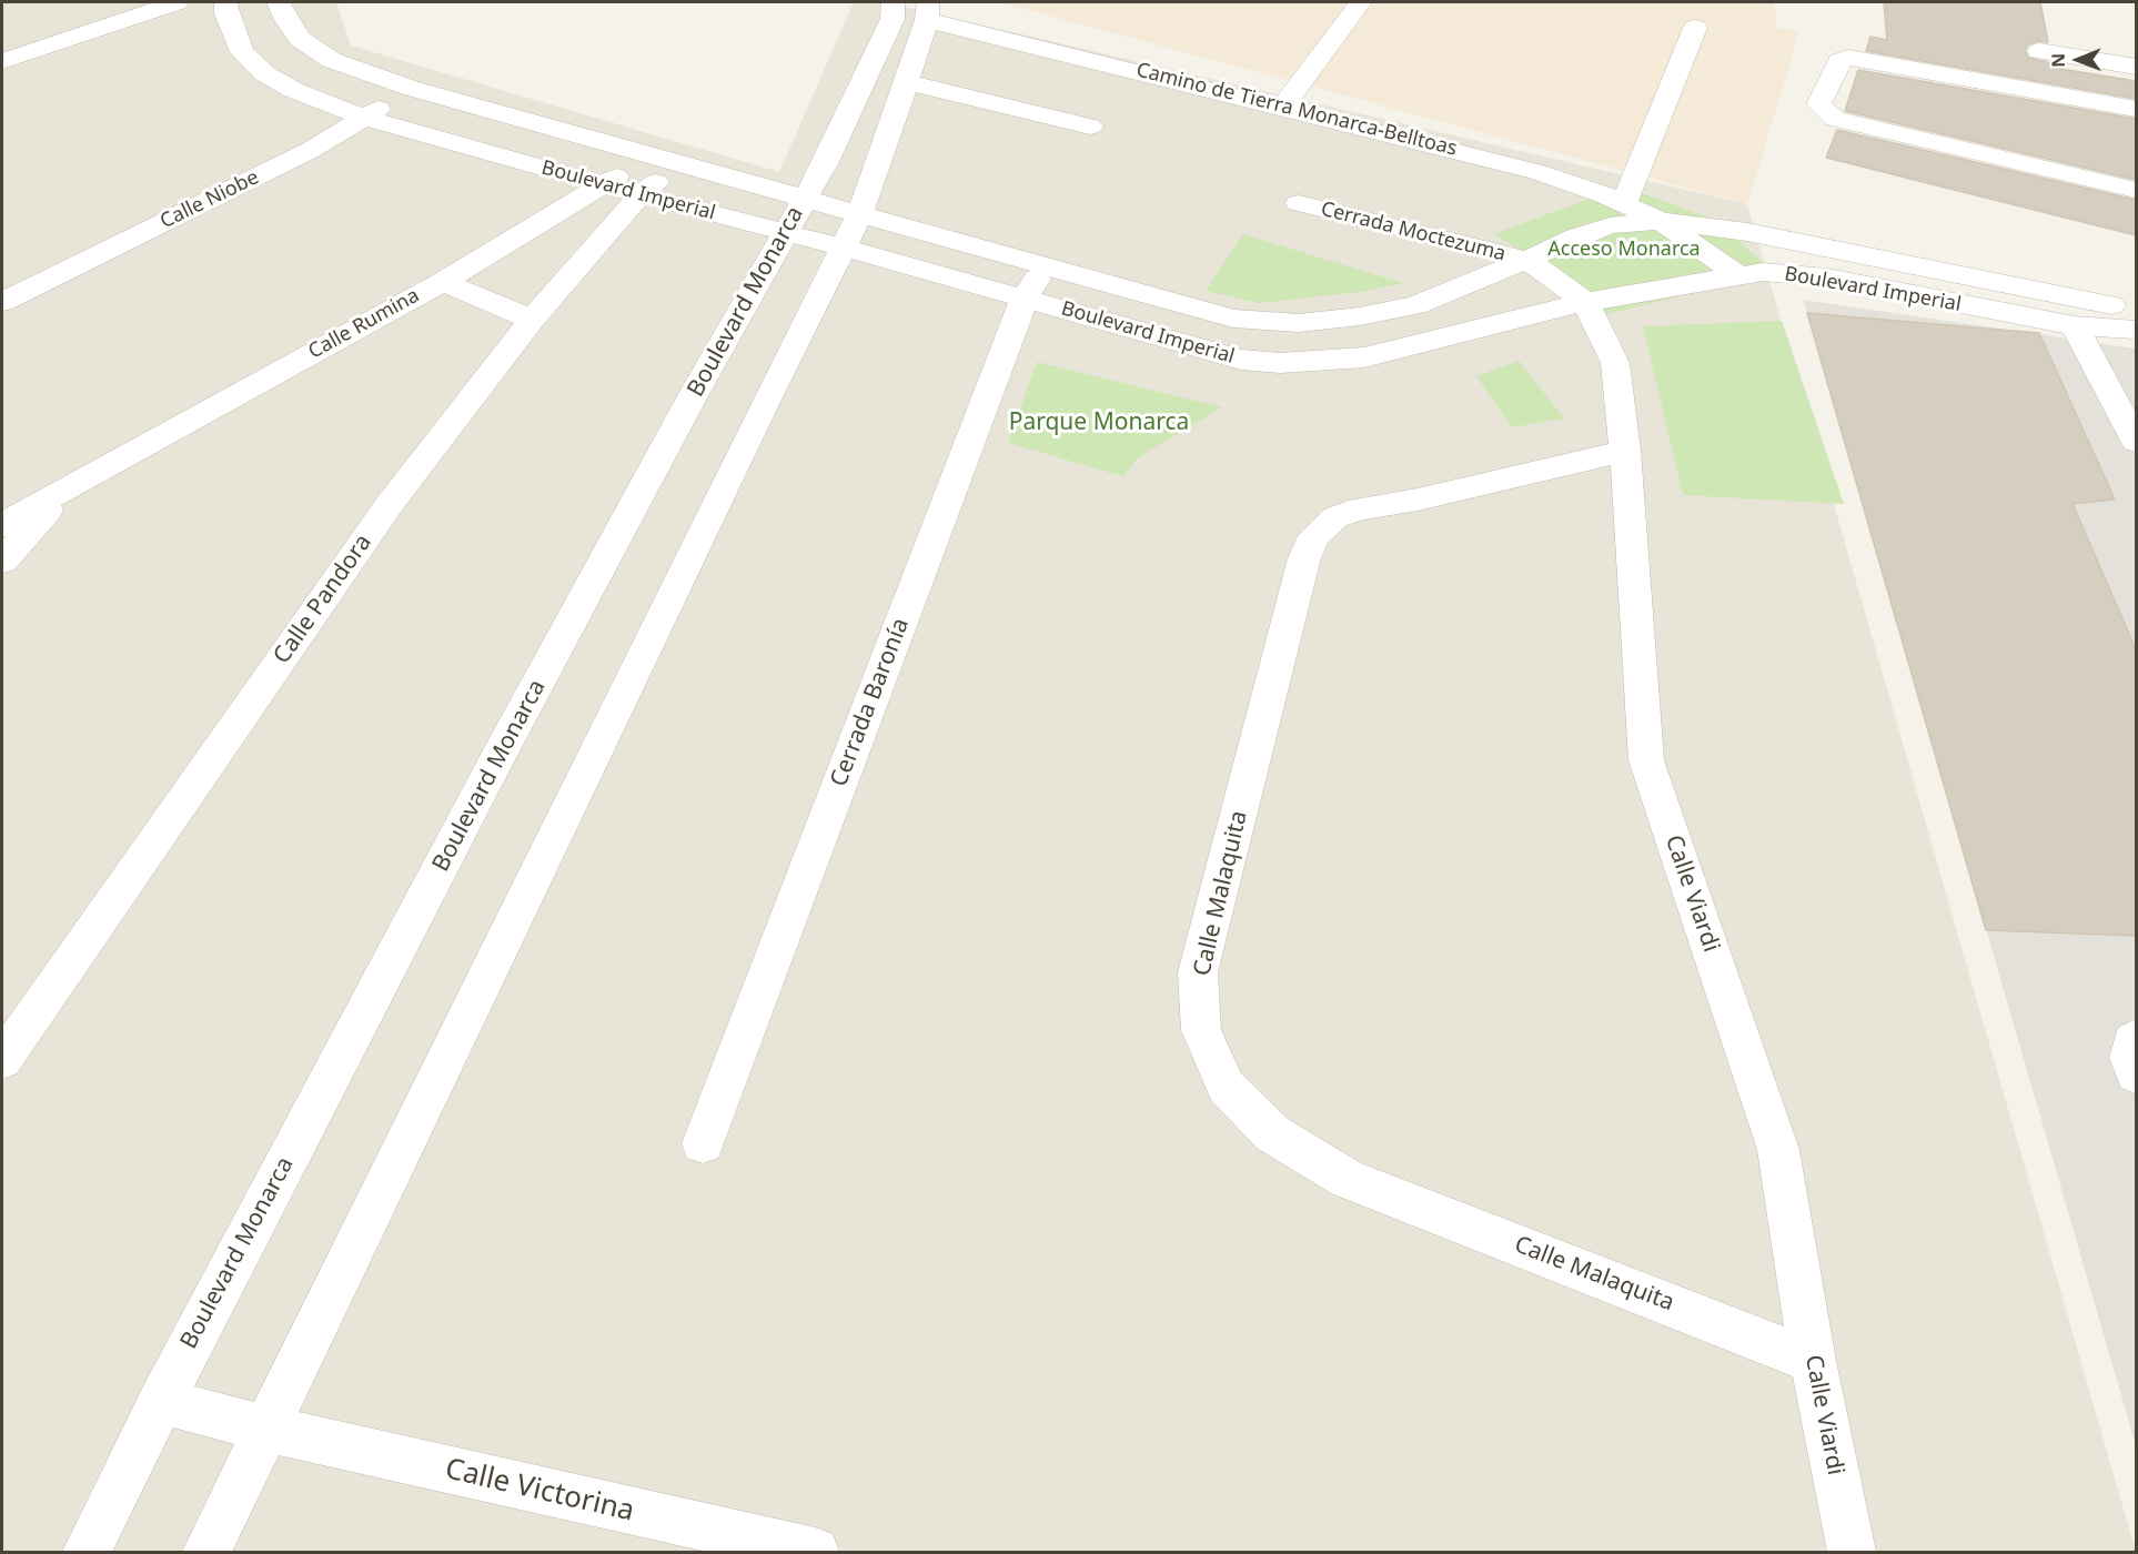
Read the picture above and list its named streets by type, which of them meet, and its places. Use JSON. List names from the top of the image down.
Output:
{
  "streets": {
    "street": [
      "Camino de Tierra Monarca-Belltoas",
      "Boulevard Imperial",
      "Calle Niobe",
      "Cerrada Moctezuma",
      "Boulevard Monarca",
      "Calle Rumina",
      "Calle Pandora",
      "Cerrada Baronía",
      "Calle Malaquita",
      "Calle Viardi",
      "Calle Victorina"
    ]
  },
  "crossings": [
    ["Camino de Tierra Monarca-Belltoas", "Boulevard Imperial"],
    ["Boulevard Imperial", "Calle Niobe"],
    ["Boulevard Imperial", "Cerrada Moctezuma"],
    ["Boulevard Imperial", "Boulevard Monarca"],
    ["Boulevard Imperial", "Calle Rumina"],
    ["Boulevard Imperial", "Calle Pandora"],
    ["Boulevard Imperial", "Cerrada Baronía"],
    ["Boulevard Imperial", "Calle Viardi"],
    ["Cerrada Moctezuma", "Calle Viardi"],
    ["Boulevard Monarca", "Calle Victorina"],
    ["Calle Rumina", "Calle Pandora"],
    ["Calle Malaquita", "Calle Viardi"]
  ],
  "parks": ["Acceso Monarca", "Parque Monarca"],
  "north": "left"
}
